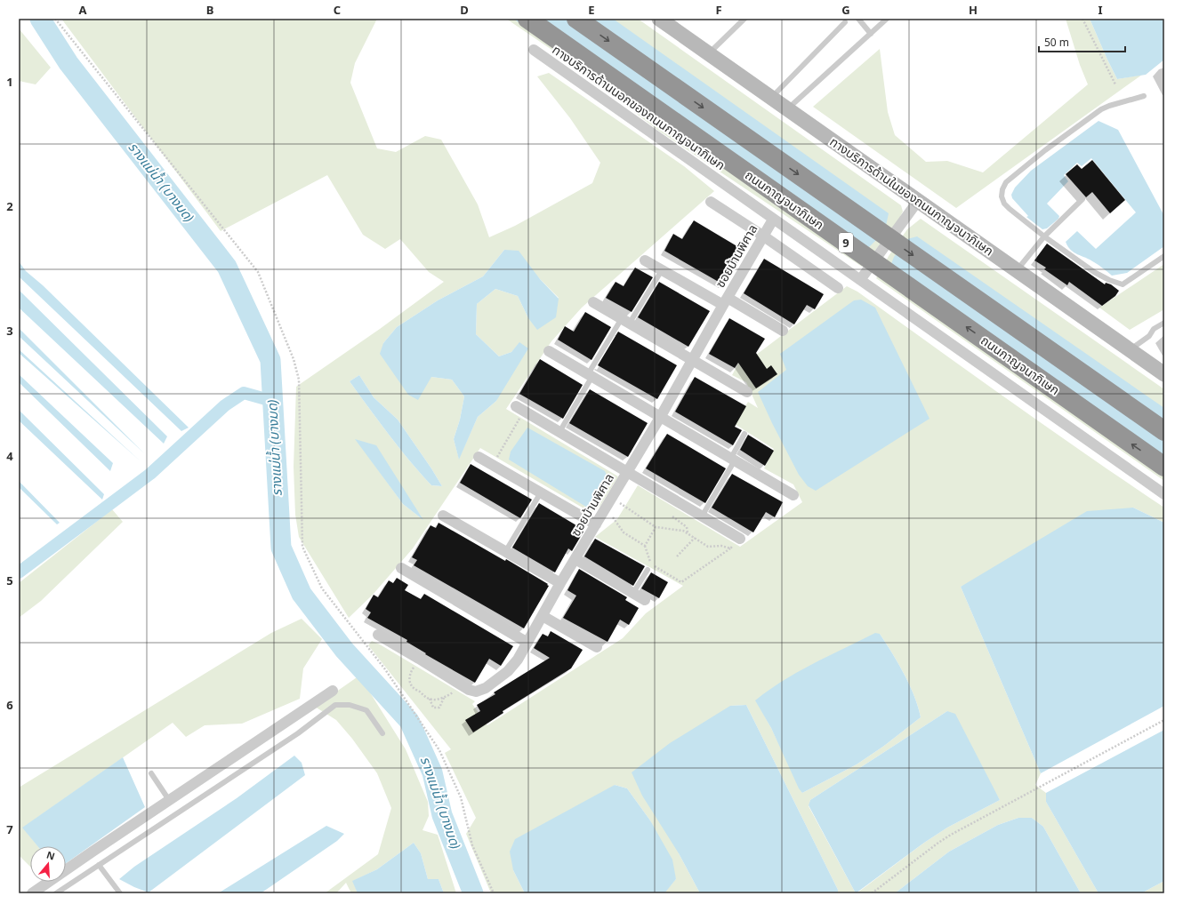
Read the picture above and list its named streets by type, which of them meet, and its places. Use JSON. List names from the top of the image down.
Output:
{
  "streets": {
    "highway": ["ถนนกาญจนาภิเษก", "9"],
    "main road": ["ทางบริการด้านในของถนนกาญจนาภิเษก"],
    "street": ["ทางบริการด้านนอกของถนนกาญจนาภิเษก", "ซอยบ้านพิศาล"]
  },
  "crossings": [
    ["ทางบริการด้านนอกของถนนกาญจนาภิเษก", "ซอยบ้านพิศาล"]
  ],
  "water": ["รางแม่น้ำ (บางมด)"],
  "scale_bar": "50 m",
  "north": "top",
  "grid": {
    "columns": [
      "A",
      "B",
      "C",
      "D",
      "E",
      "F",
      "G",
      "H",
      "I"
    ],
    "rows": [
      "1",
      "2",
      "3",
      "4",
      "5",
      "6",
      "7"
    ]
  }
}
